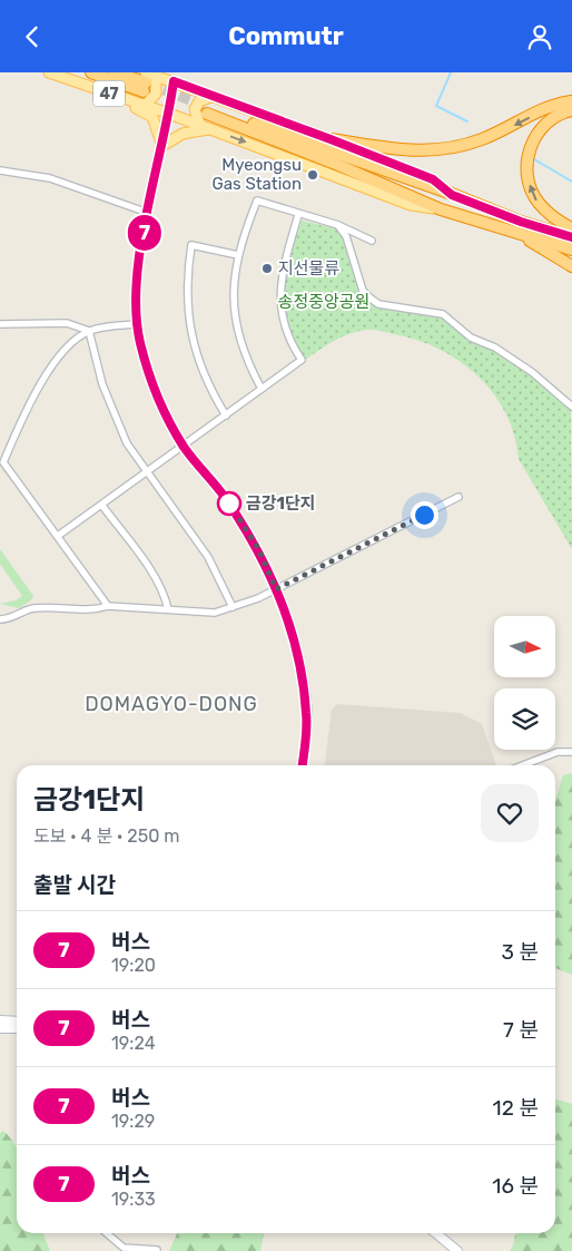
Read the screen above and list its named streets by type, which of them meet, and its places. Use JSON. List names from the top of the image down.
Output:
{
  "streets": {
    "highway": ["47"]
  },
  "districts": ["DOMAGYO-DONG"],
  "parks": ["송정중앙공원"],
  "places": ["Myeongsu Gas Station", "지선물류", "금강1단지"],
  "lines": ["bus line 7"],
  "north": "right",
  "page": {
    "header": "Commutr",
    "on_map": "7",
    "heading": [
      ["금강1단지", "도보 · 4 분 · 250 m"],
      "출발 시간"
    ],
    "list": [
      {
        "mark": "7",
        "name": "버스",
        "note": "19:20",
        "value": "3 분"
      },
      {
        "mark": "7",
        "name": "버스",
        "note": "19:24",
        "value": "7 분"
      },
      {
        "mark": "7",
        "name": "버스",
        "note": "19:29",
        "value": "12 분"
      },
      {
        "mark": "7",
        "name": "버스",
        "note": "19:33",
        "value": "16 분"
      }
    ]
  }
}
